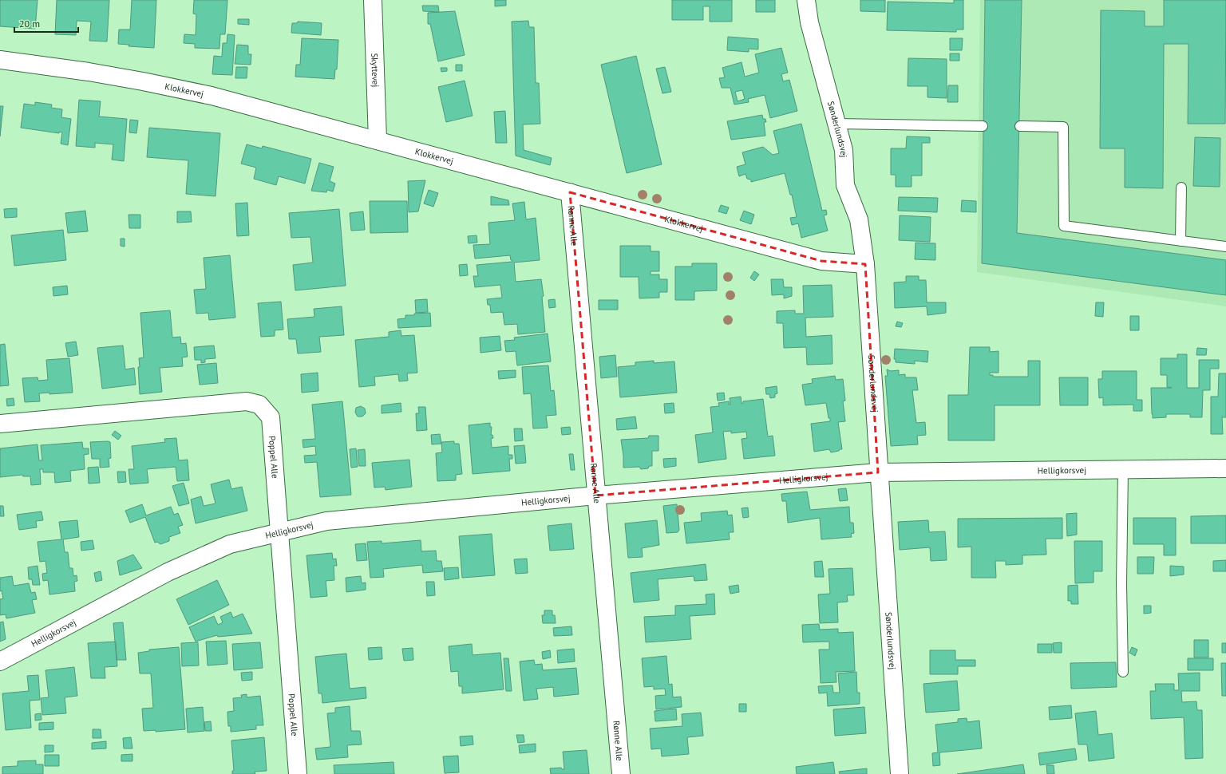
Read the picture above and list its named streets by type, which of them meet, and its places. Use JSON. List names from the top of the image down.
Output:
{
  "streets": {
    "street": [
      "Skyttevej",
      "Klokkervej",
      "Sønderlundsvej",
      "Rønne Alle",
      "Poppel Alle",
      "Helligkorsvej"
    ]
  },
  "crossings": [
    ["Skyttevej", "Klokkervej"],
    ["Klokkervej", "Sønderlundsvej"],
    ["Klokkervej", "Rønne Alle"],
    ["Sønderlundsvej", "Helligkorsvej"],
    ["Rønne Alle", "Helligkorsvej"],
    ["Poppel Alle", "Helligkorsvej"]
  ],
  "scale_bar": "20 m"
}
